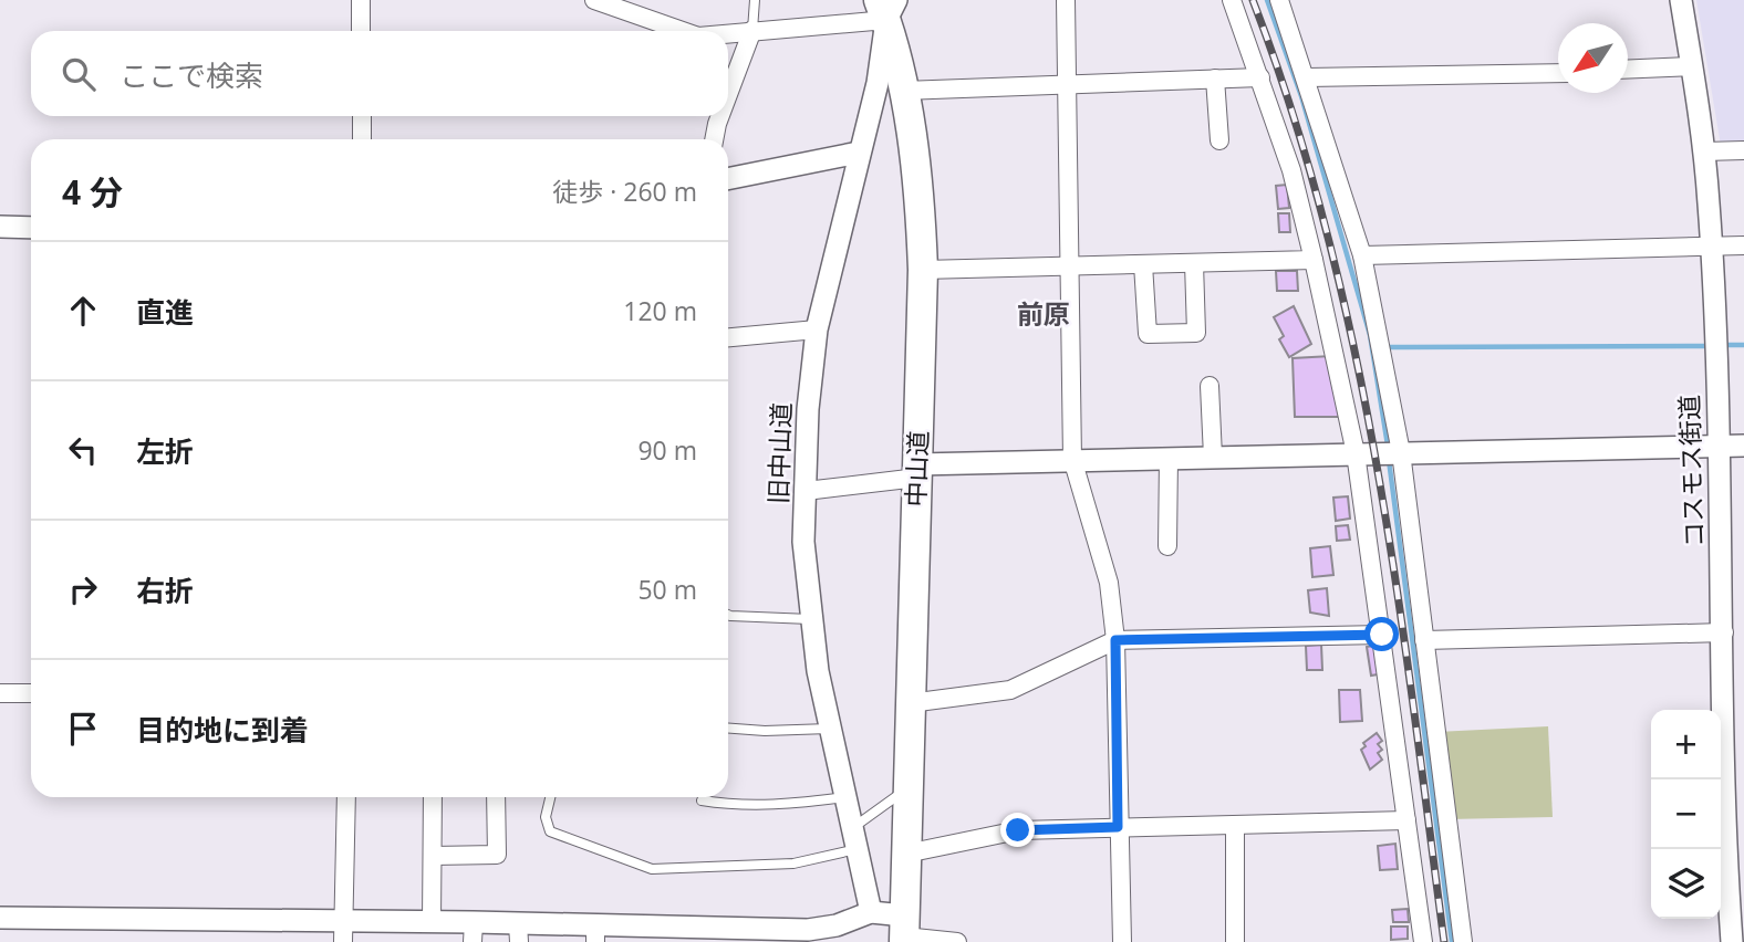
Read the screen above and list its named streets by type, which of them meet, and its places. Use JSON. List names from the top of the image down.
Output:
{
  "streets": {
    "highway": ["中山道"],
    "street": ["旧中山道", "コスモス街道"]
  },
  "crossings": [
    ["旧中山道", "中山道"]
  ],
  "districts": ["前原"],
  "north": "bottom left",
  "page": {
    "search": "ここで検索",
    "heading": ["4 分", "徒歩 · 260 m"],
    "list": [
      ["直進", "120 m"],
      ["左折", "90 m"],
      ["右折", "50 m"],
      "目的地に到着"
    ],
    "map_buttons": ["+", "−"]
  }
}
